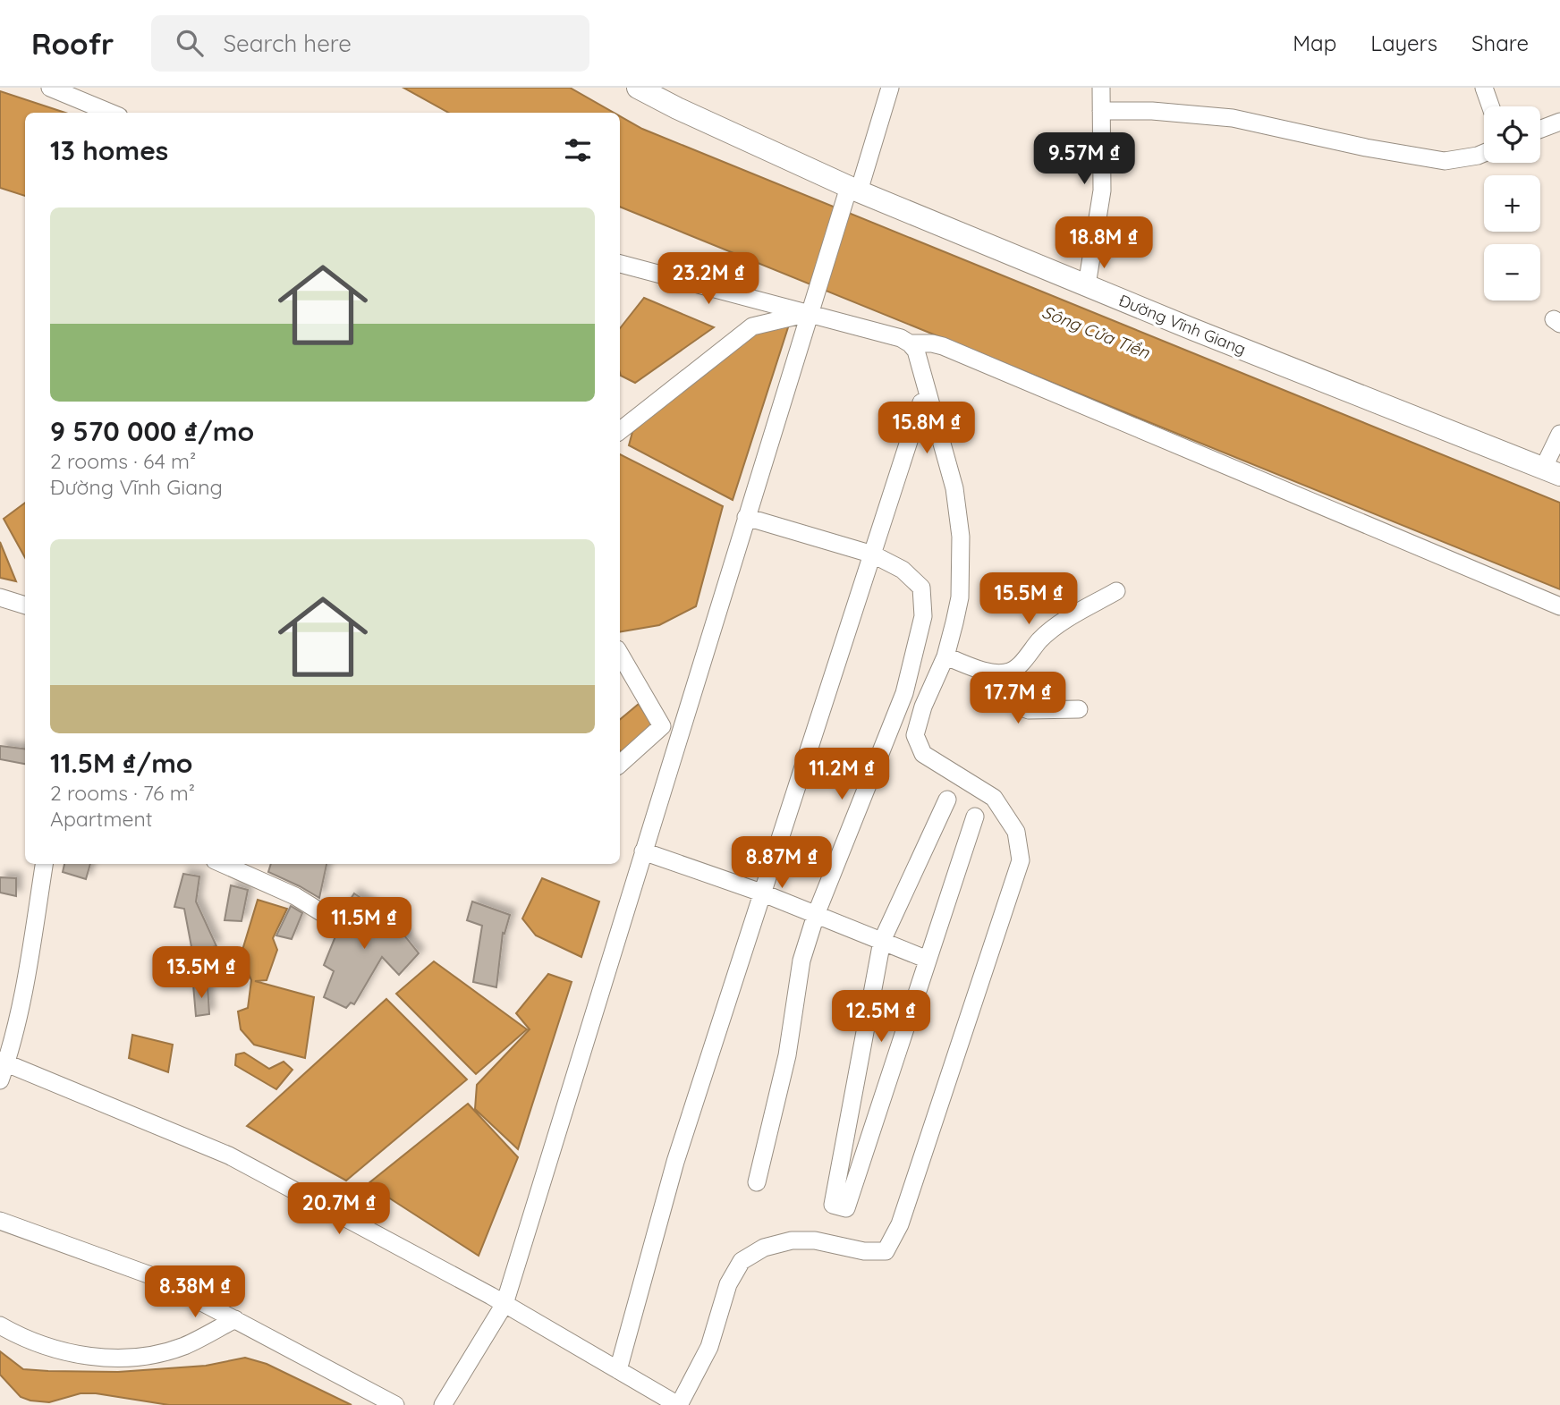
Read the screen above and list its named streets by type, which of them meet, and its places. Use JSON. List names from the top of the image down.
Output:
{
  "streets": {
    "street": ["Đường Vĩnh Giang"]
  },
  "water": ["Sông Cửa Tiền"],
  "page": {
    "header": "Roofr",
    "search": "Search here",
    "nav": ["Map", "Layers", "Share"],
    "map_buttons": ["+", "−"],
    "heading": "13 homes",
    "price": [
      "9.57M ₫",
      "18.8M ₫",
      "23.2M ₫",
      "15.8M ₫",
      "15.5M ₫",
      "17.7M ₫",
      "11.2M ₫",
      "8.87M ₫",
      "11.5M ₫",
      "13.5M ₫",
      "12.5M ₫",
      "20.7M ₫",
      "8.38M ₫"
    ],
    "list": [
      {
        "name": "9 570 000 ₫/mo",
        "note": "2 rooms · 64 m² · Đường Vĩnh Giang"
      },
      {
        "name": "11.5M ₫/mo",
        "note": "2 rooms · 76 m² · Apartment"
      }
    ]
  }
}
